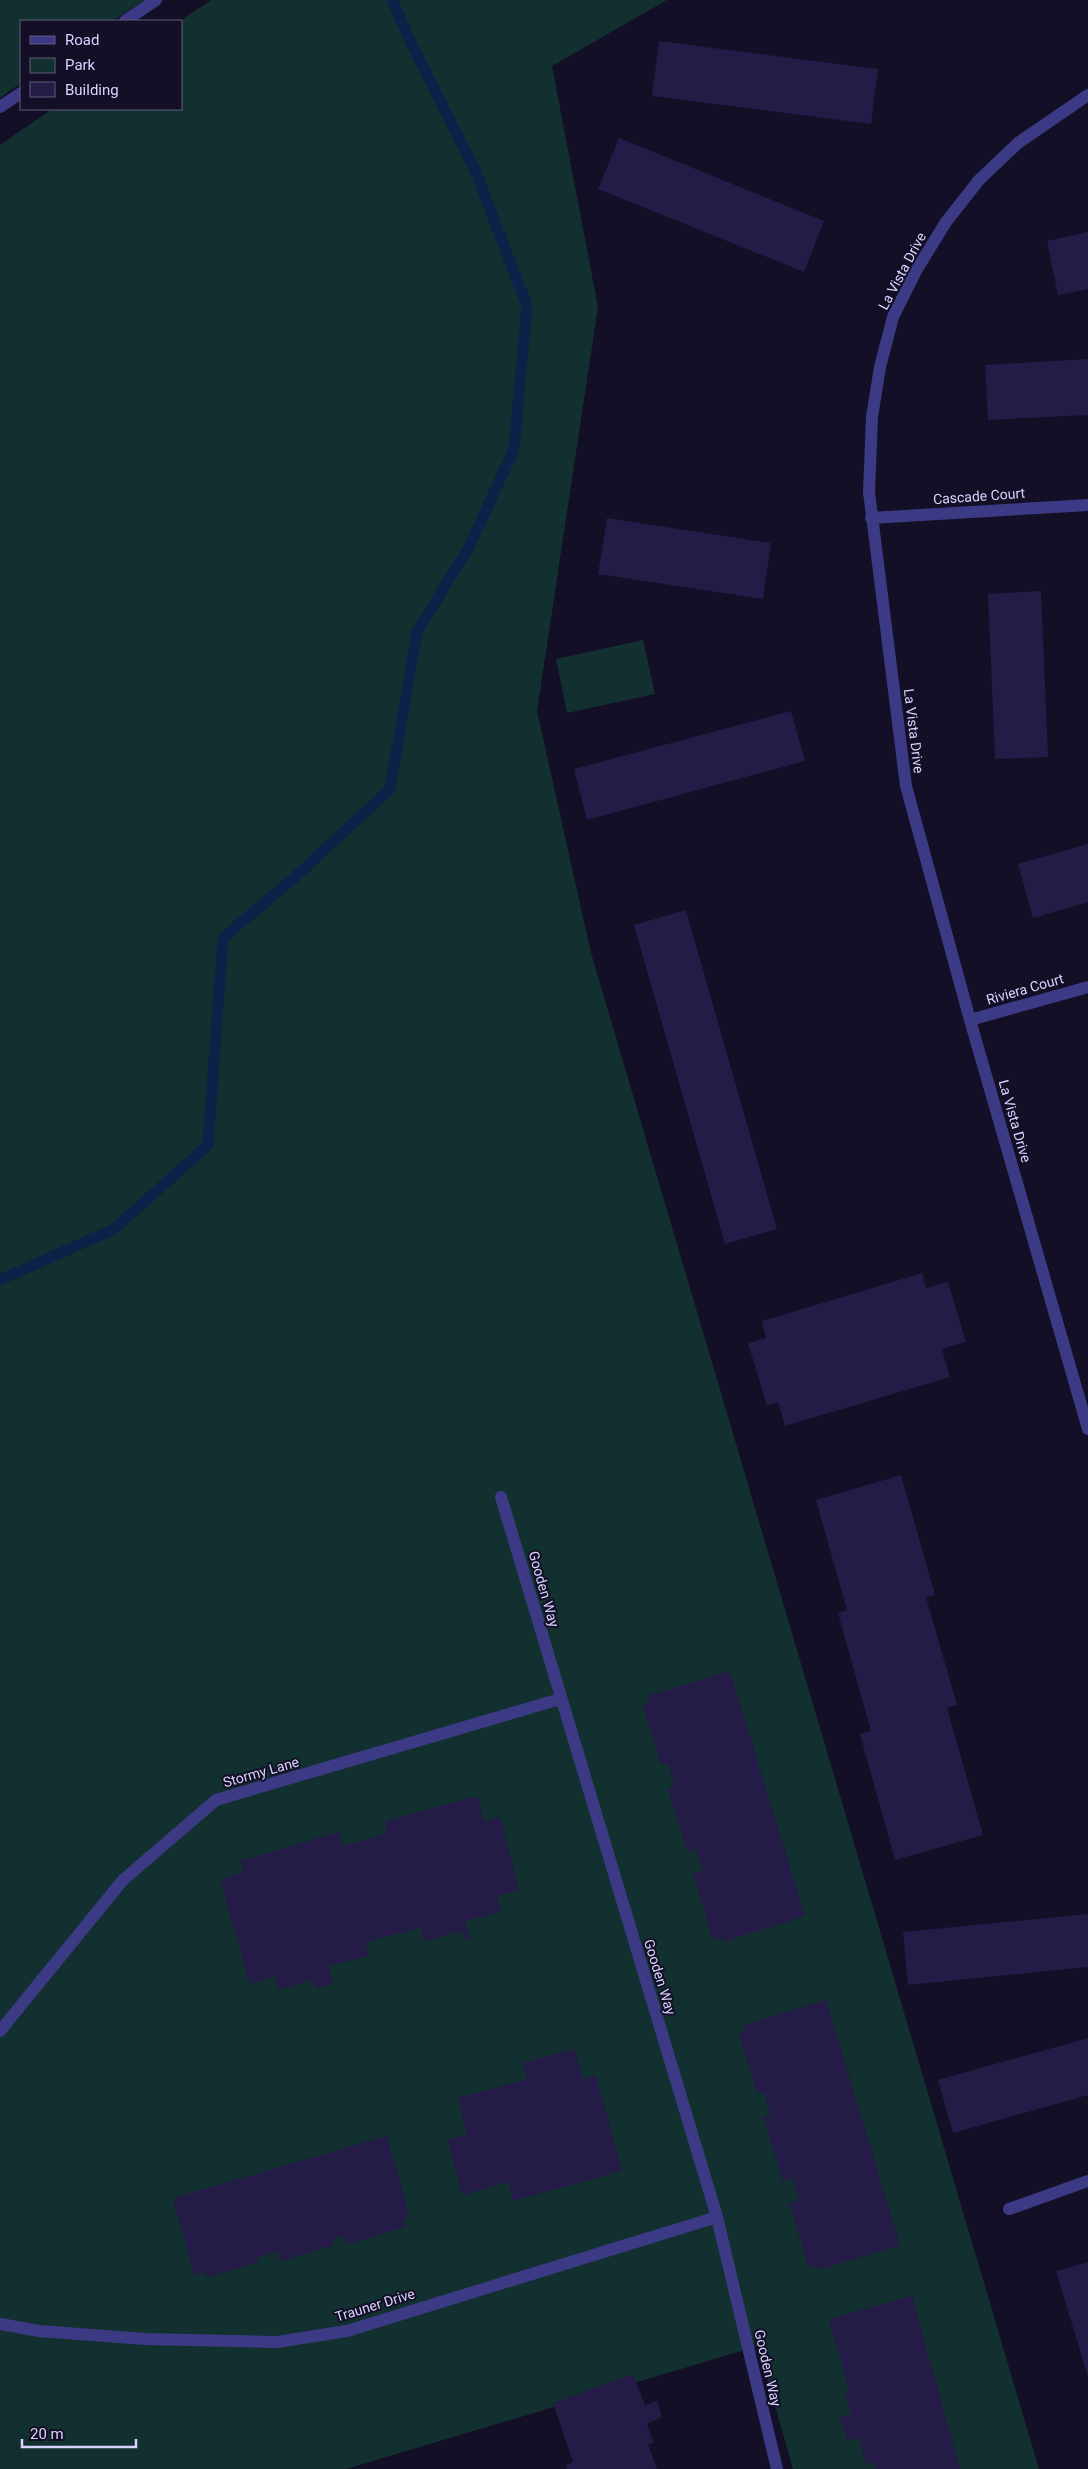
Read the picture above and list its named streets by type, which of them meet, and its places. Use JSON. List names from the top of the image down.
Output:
{
  "streets": {
    "street": [
      "La Vista Drive",
      "Cascade Court",
      "Riviera Court",
      "Gooden Way",
      "Stormy Lane",
      "Trauner Drive"
    ]
  },
  "crossings": [
    ["La Vista Drive", "Cascade Court"],
    ["La Vista Drive", "Riviera Court"],
    ["Gooden Way", "Stormy Lane"],
    ["Gooden Way", "Trauner Drive"]
  ],
  "legend": ["Road", "Park", "Building"],
  "scale_bar": "20 m"
}
